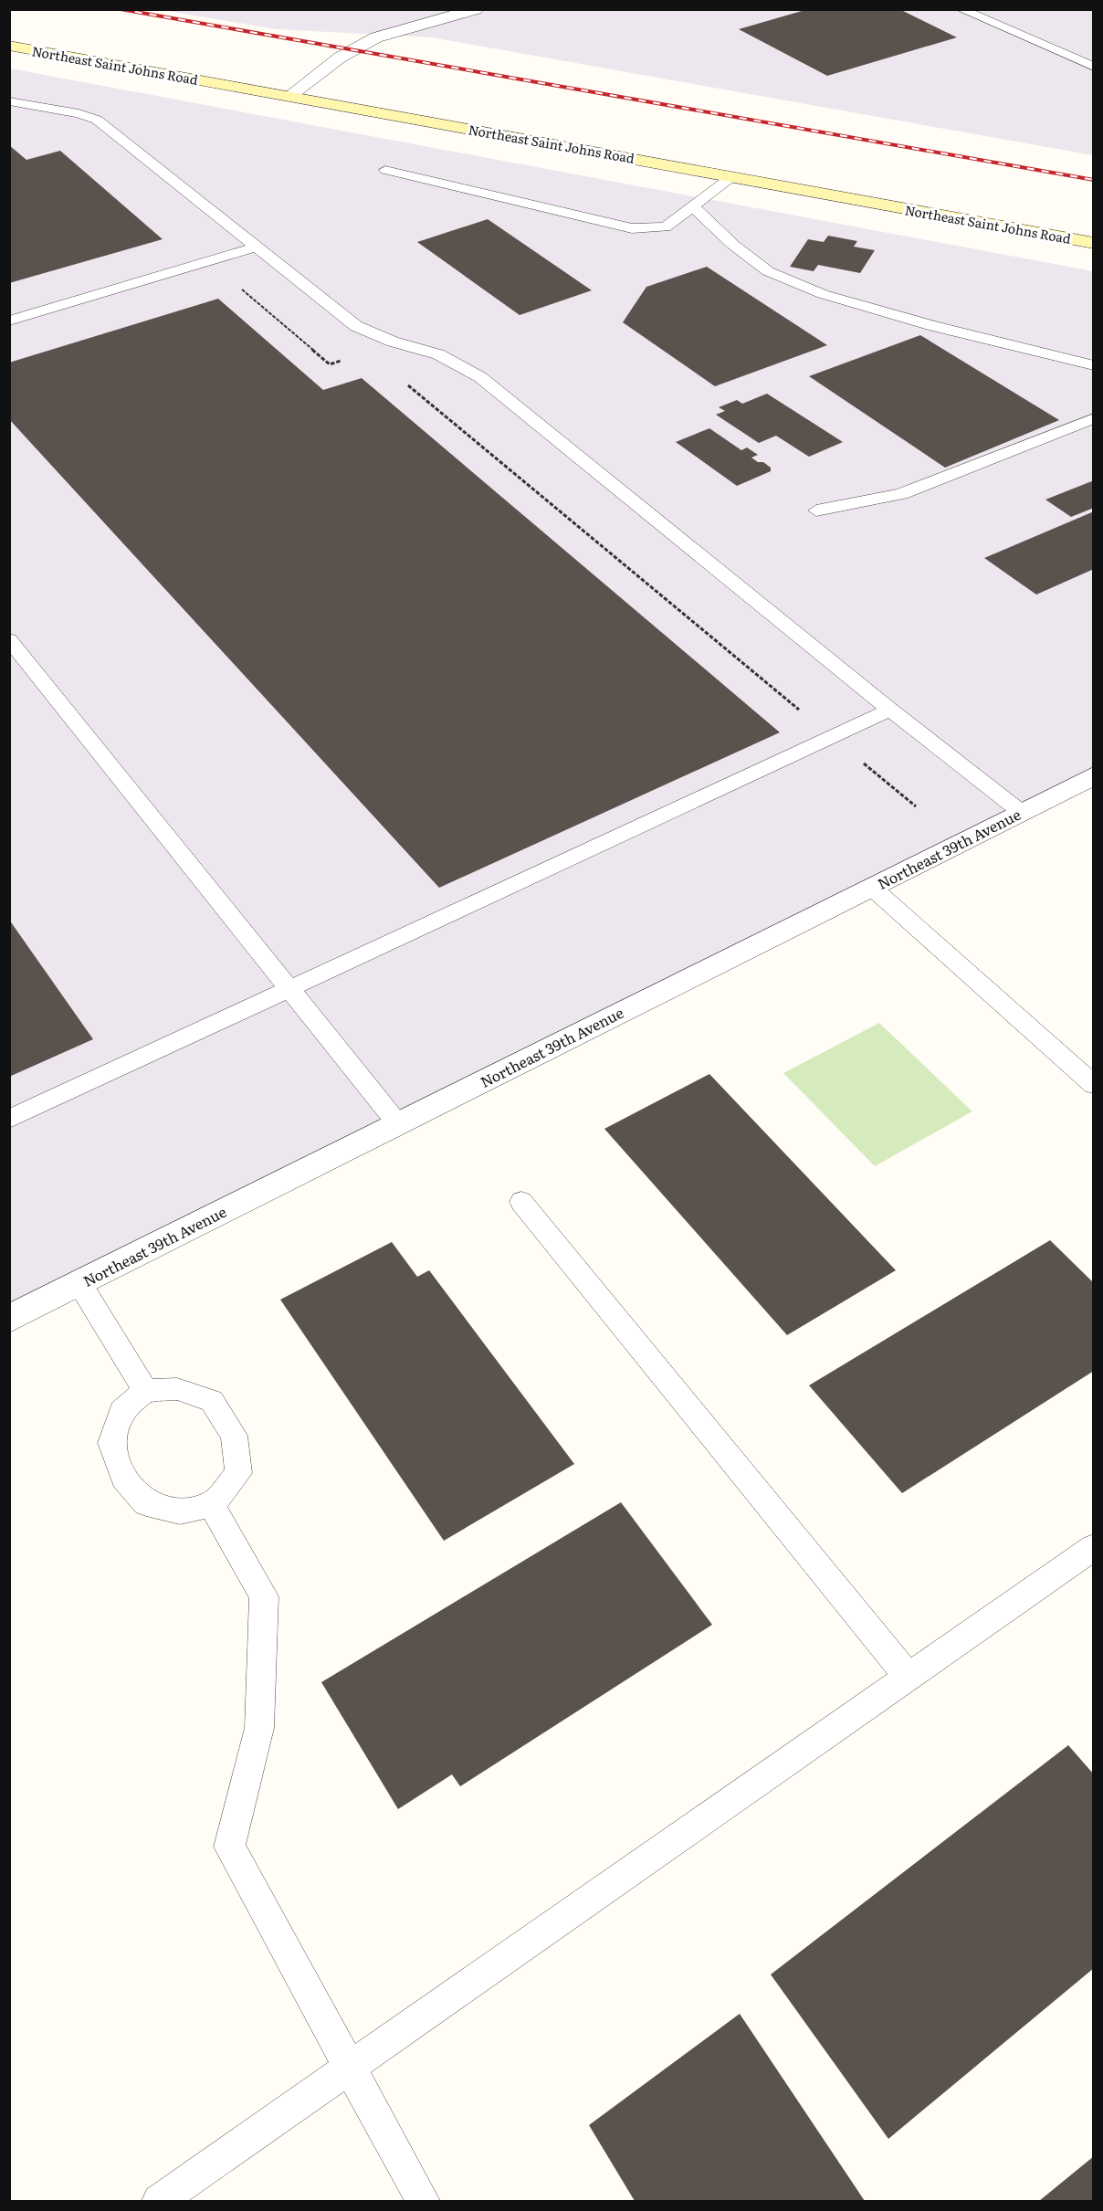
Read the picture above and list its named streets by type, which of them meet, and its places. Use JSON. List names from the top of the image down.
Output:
{
  "streets": {
    "main road": ["Northeast Saint Johns Road"],
    "street": ["Northeast 39th Avenue"]
  }
}
